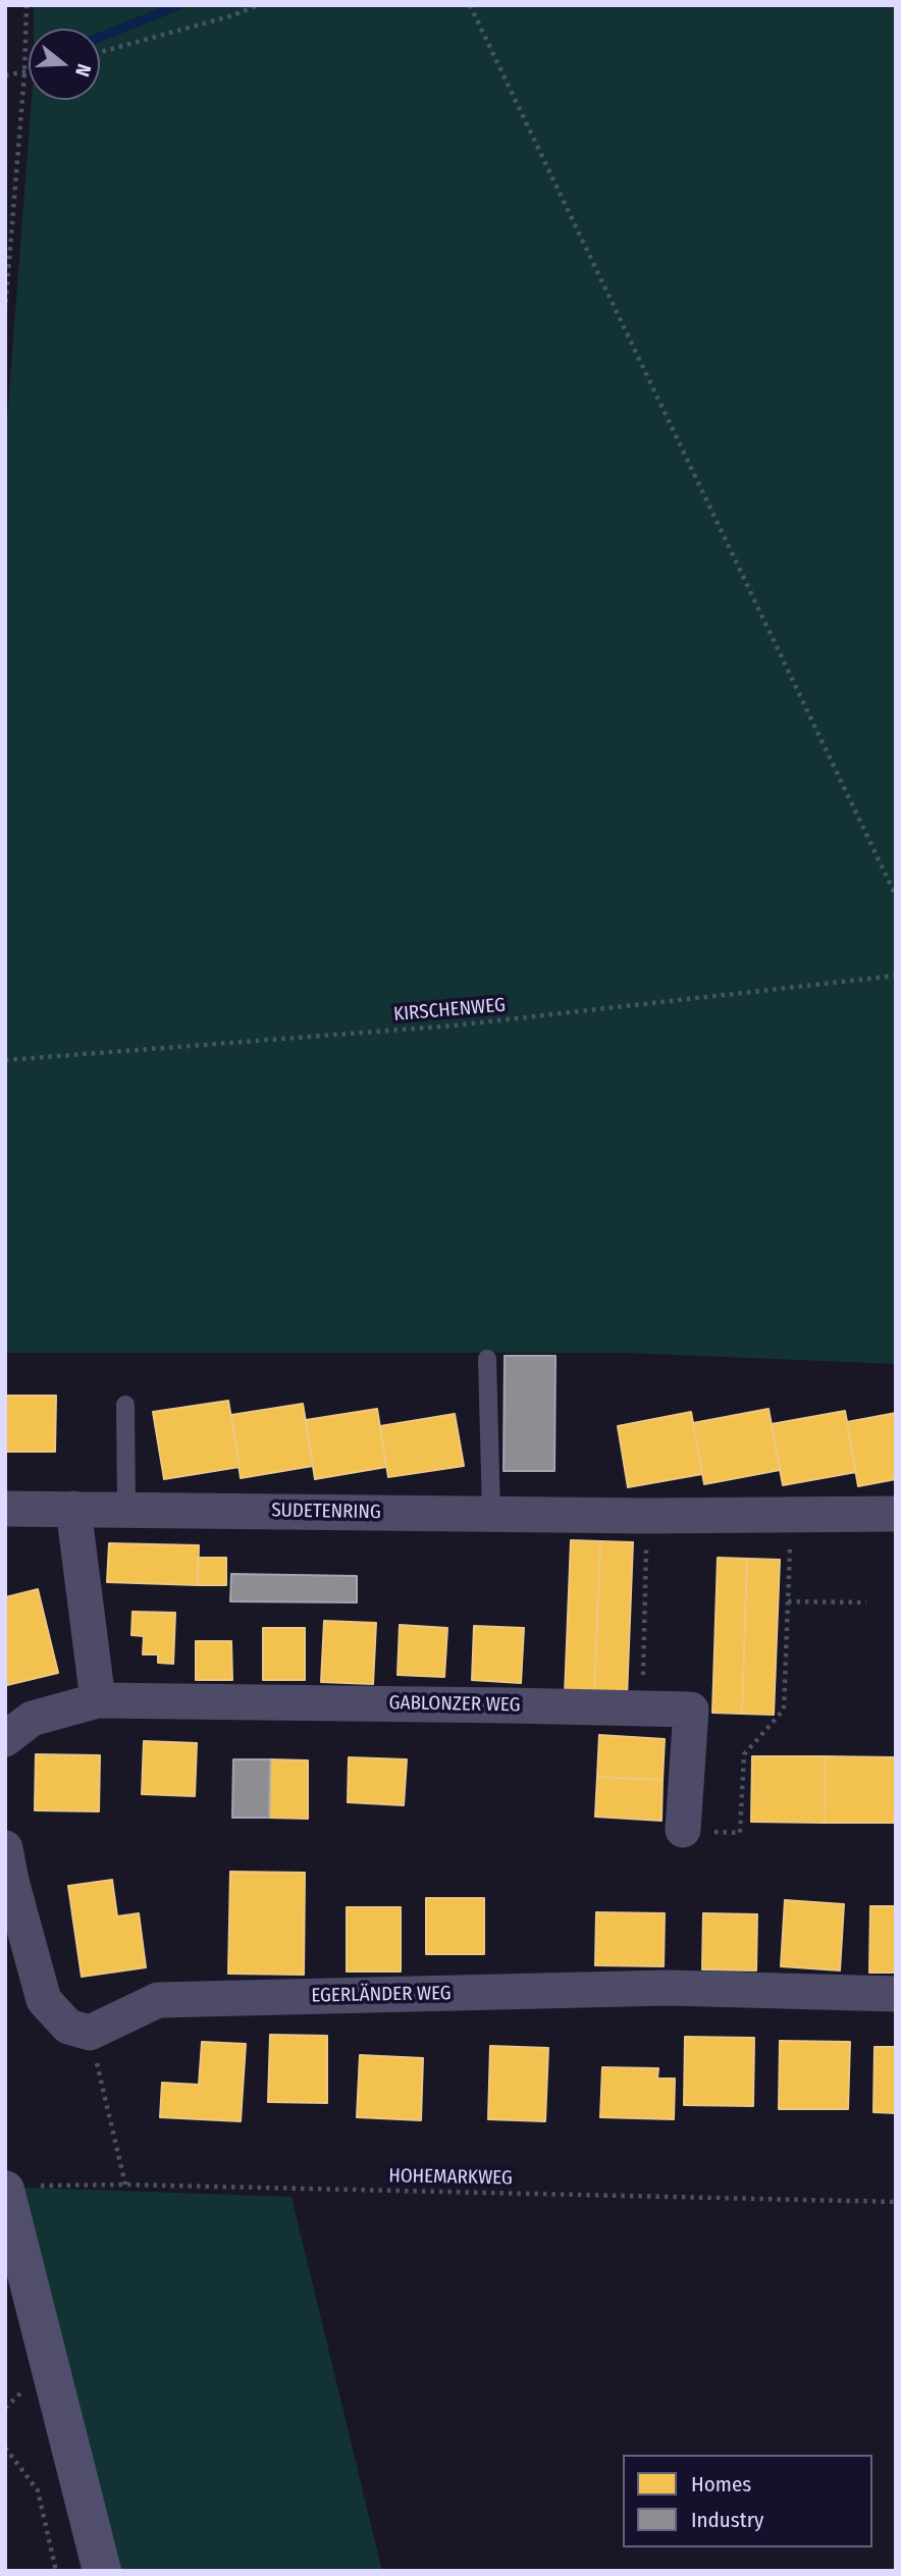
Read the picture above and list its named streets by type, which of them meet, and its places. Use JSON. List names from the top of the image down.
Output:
{
  "streets": {
    "street": ["SUDETENRING", "GABLONZER WEG", "EGERLÄNDER WEG"],
    "path": ["KIRSCHENWEG", "HOHEMARKWEG"]
  },
  "legend": ["Homes", "Industry"],
  "north": "right"
}
